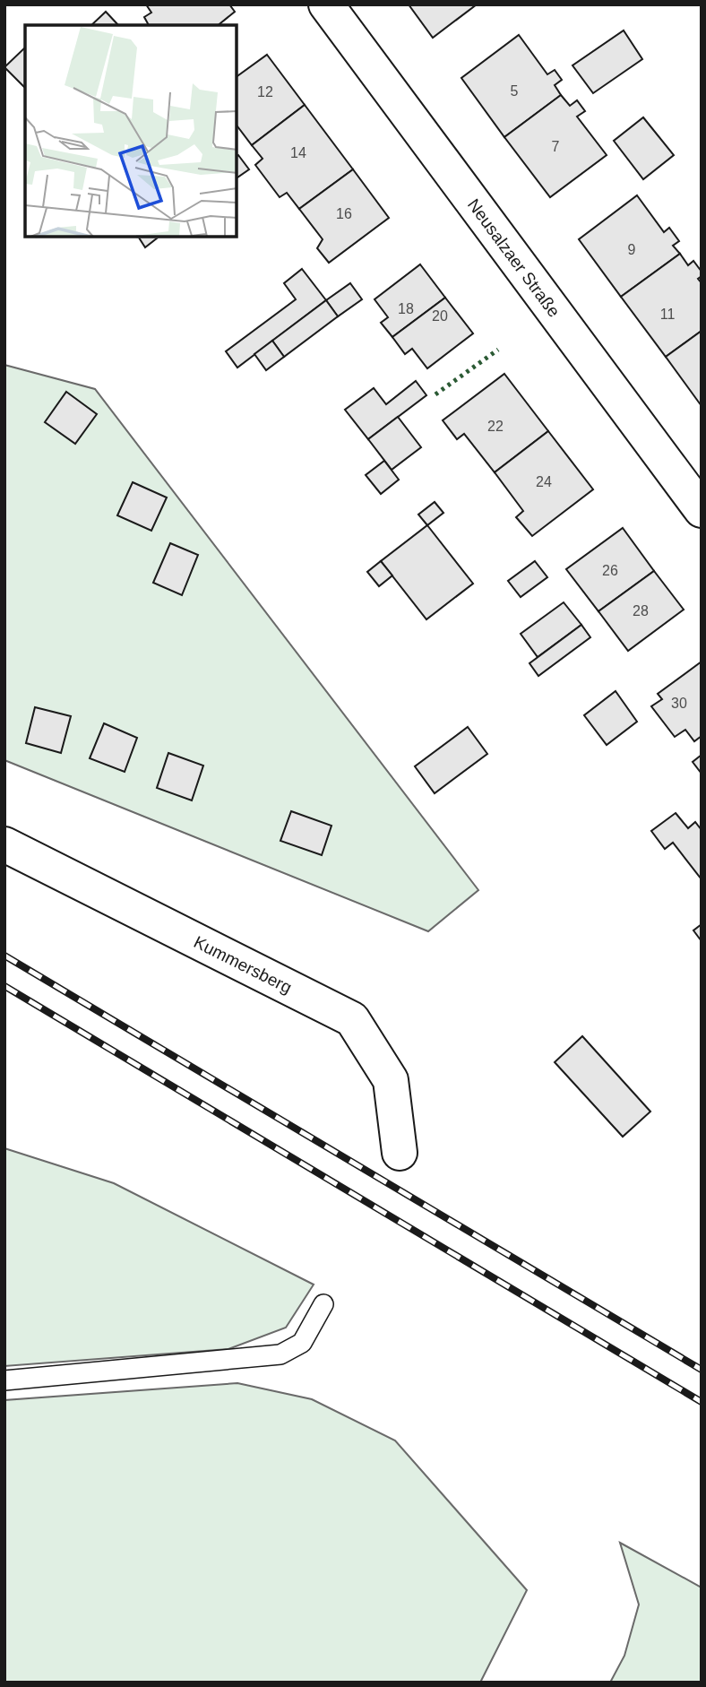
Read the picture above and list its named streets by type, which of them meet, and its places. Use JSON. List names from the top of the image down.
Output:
{
  "streets": {
    "main road": ["Neusalzaer Straße", "Kummersberg"]
  },
  "house_numbers": [
    "5",
    "12",
    "7",
    "14",
    "16",
    "9",
    "18",
    "11",
    "20",
    "22",
    "24",
    "26",
    "28",
    "30"
  ]
}
